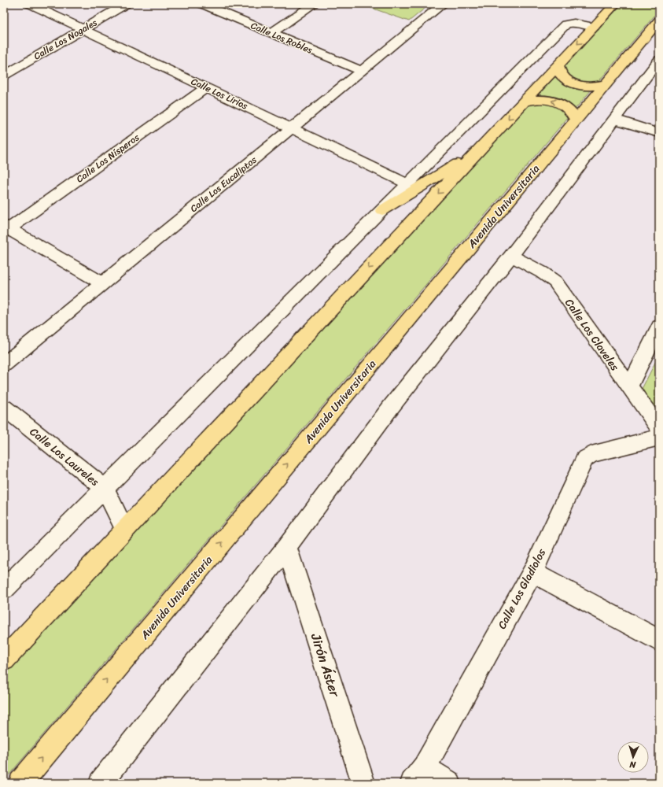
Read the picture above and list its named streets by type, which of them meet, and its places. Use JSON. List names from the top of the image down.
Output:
{
  "streets": {
    "main road": ["Avenida Universitaria"],
    "street": [
      "Calle Los Robles",
      "Calle Los Nogales",
      "Calle Los Lirios",
      "Calle Los Nísperos",
      "Calle Los Eucaliptos",
      "Calle Los Claveles",
      "Calle Los Laureles",
      "Calle Los Gladiolos",
      "Jirón Áster"
    ]
  },
  "crossings": [
    ["Calle Los Robles", "Calle Los Eucaliptos"],
    ["Calle Los Nogales", "Calle Los Lirios"],
    ["Calle Los Lirios", "Calle Los Nísperos"],
    ["Calle Los Lirios", "Calle Los Eucaliptos"]
  ],
  "north": "bottom"
}
